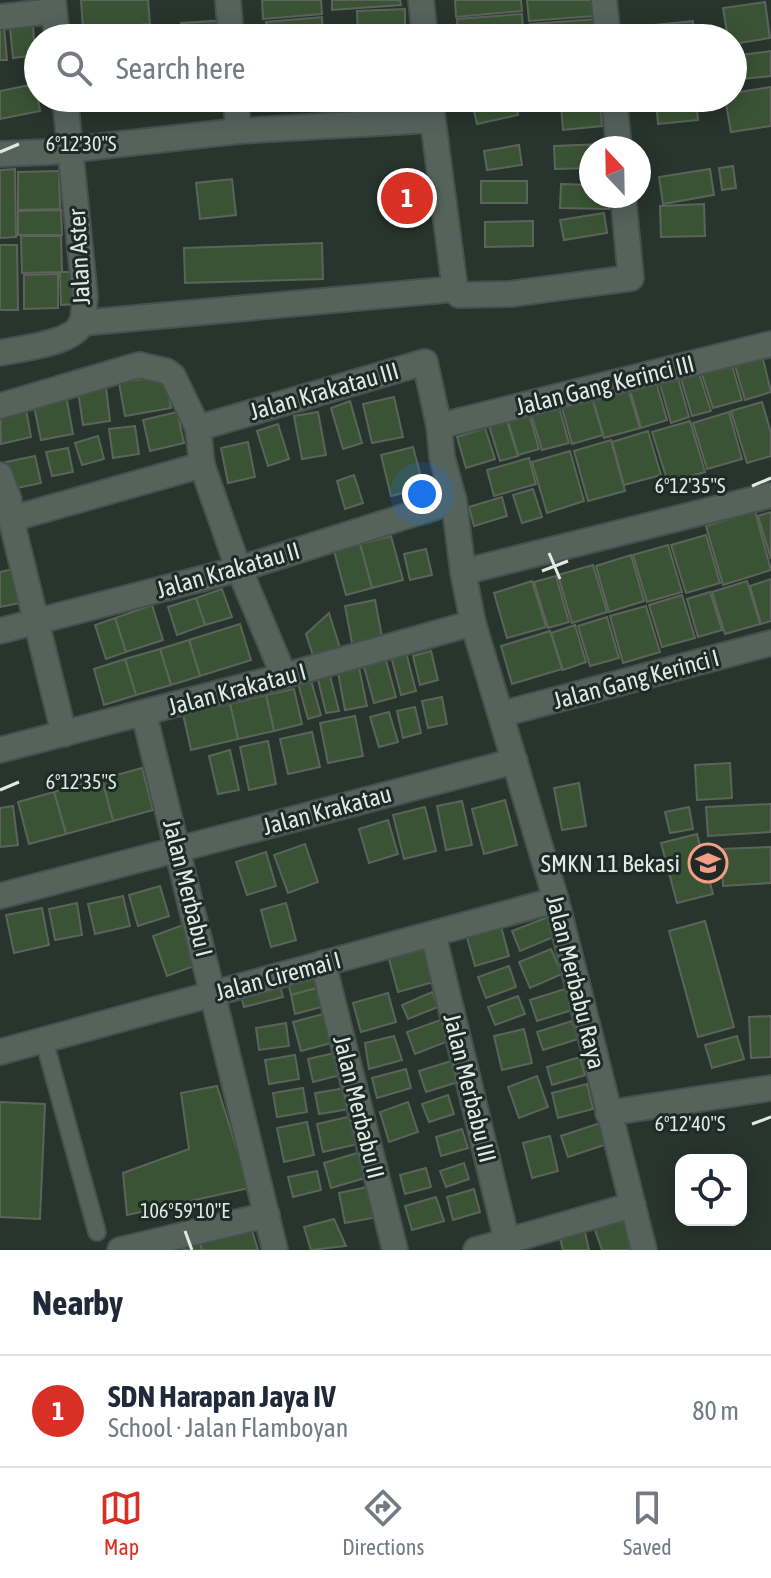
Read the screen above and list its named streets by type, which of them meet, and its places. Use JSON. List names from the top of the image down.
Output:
{
  "streets": {
    "street": [
      "Jalan Aster",
      "Jalan Gang Kerinci III",
      "Jalan Krakatau III",
      "Jalan Krakatau II",
      "Jalan Gang Kerinci I",
      "Jalan Krakatau I",
      "Jalan Krakatau",
      "Jalan Merbabu I",
      "Jalan Ciremai I",
      "Jalan Merbabu Raya",
      "Jalan Merbabu III",
      "Jalan Merbabu II"
    ]
  },
  "crossings": [
    ["Jalan Gang Kerinci III", "Jalan Krakatau III"],
    ["Jalan Krakatau III", "Jalan Krakatau II"],
    ["Jalan Krakatau III", "Jalan Krakatau I"],
    ["Jalan Krakatau I", "Jalan Merbabu I"],
    ["Jalan Krakatau", "Jalan Merbabu I"],
    ["Jalan Krakatau", "Jalan Merbabu Raya"],
    ["Jalan Merbabu I", "Jalan Ciremai I"],
    ["Jalan Ciremai I", "Jalan Merbabu Raya"],
    ["Jalan Ciremai I", "Jalan Merbabu III"],
    ["Jalan Ciremai I", "Jalan Merbabu II"]
  ],
  "places": {
    "school or university": ["SMKN 11 Bekasi"]
  },
  "north": "top",
  "page": {
    "search": "Search here",
    "pins": "1",
    "heading": "Nearby",
    "list": [
      {
        "mark": "1",
        "name": "SDN Harapan Jaya IV",
        "note": "School · Jalan Flamboyan",
        "value": "80 m"
      }
    ],
    "nav": ["Map", "Directions", "Saved"]
  },
  "coordinates": [
    "6°12'30\"S",
    "6°12'35\"S",
    "6°12'40\"S",
    "106°59'10\"E"
  ]
}
